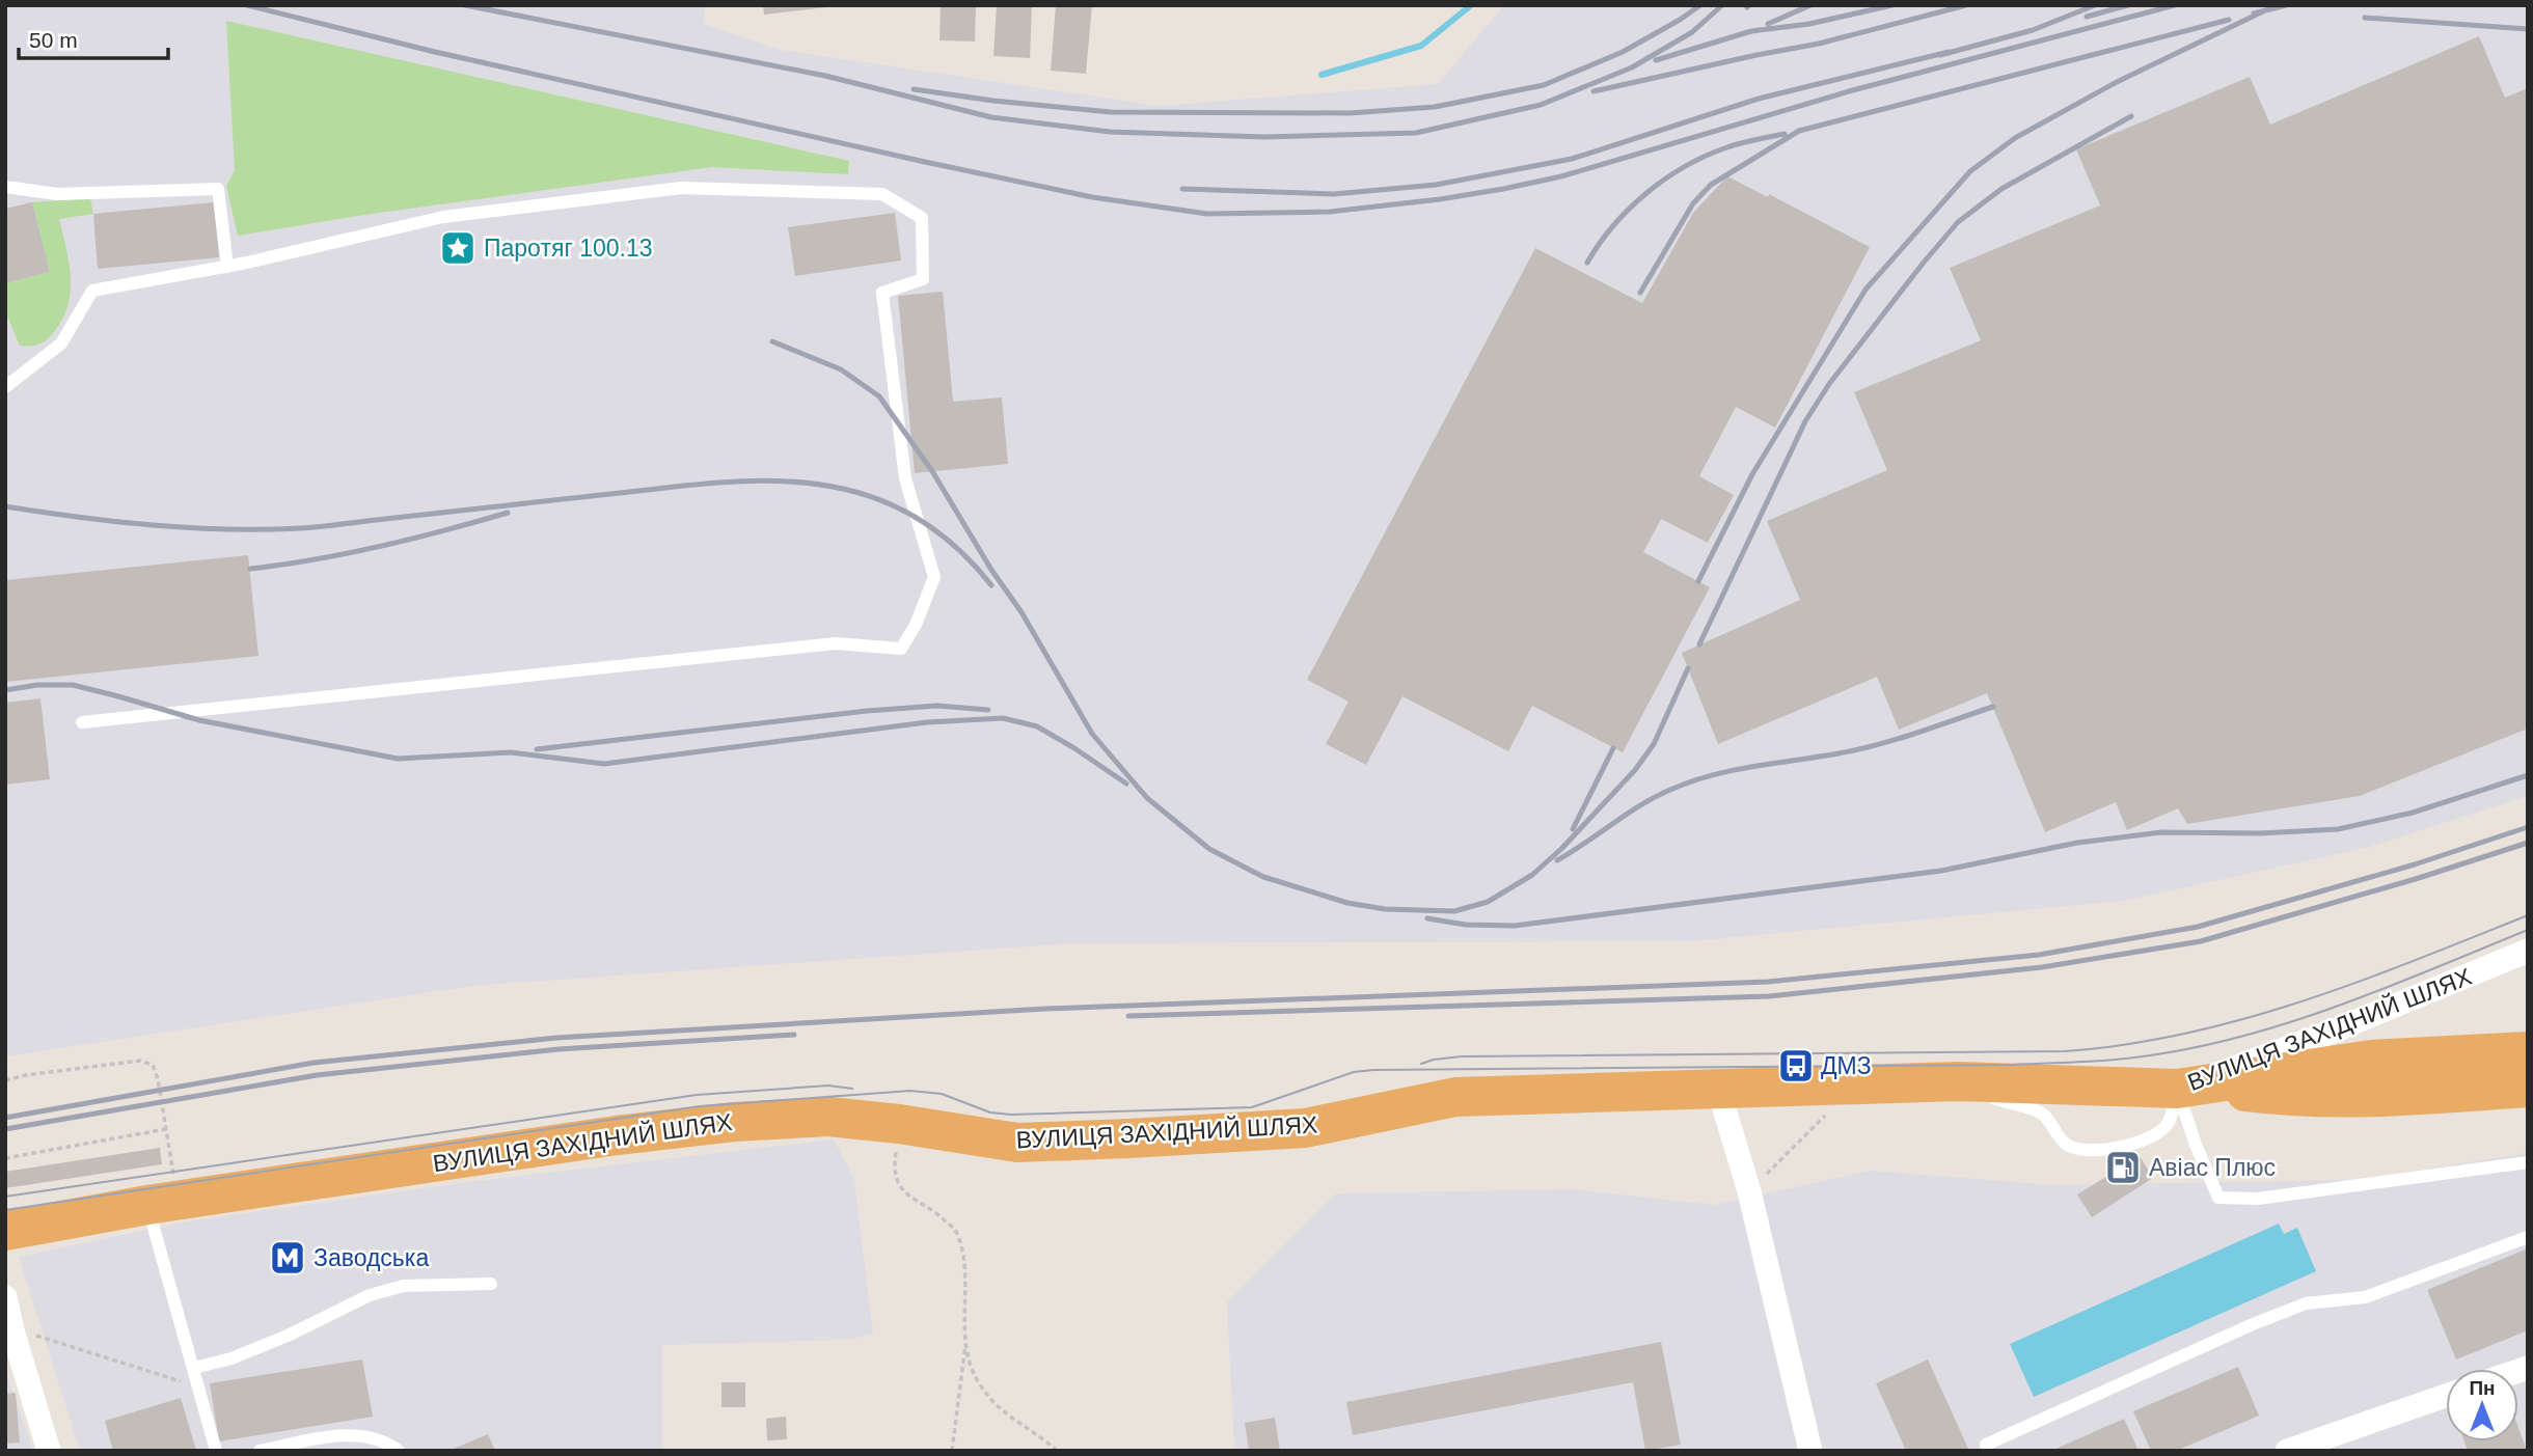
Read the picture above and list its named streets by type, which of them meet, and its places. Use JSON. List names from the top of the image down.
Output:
{
  "streets": {
    "highway": ["ВУЛИЦЯ ЗАХІДНИЙ ШЛЯХ"]
  },
  "places": {
    "place": ["Паротяг 100.13"],
    "bus stop": ["ДМЗ"],
    "fuel station": ["Авіас Плюс"],
    "metro station": ["Заводська"]
  },
  "scale_bar": "50 m",
  "north": "top"
}
